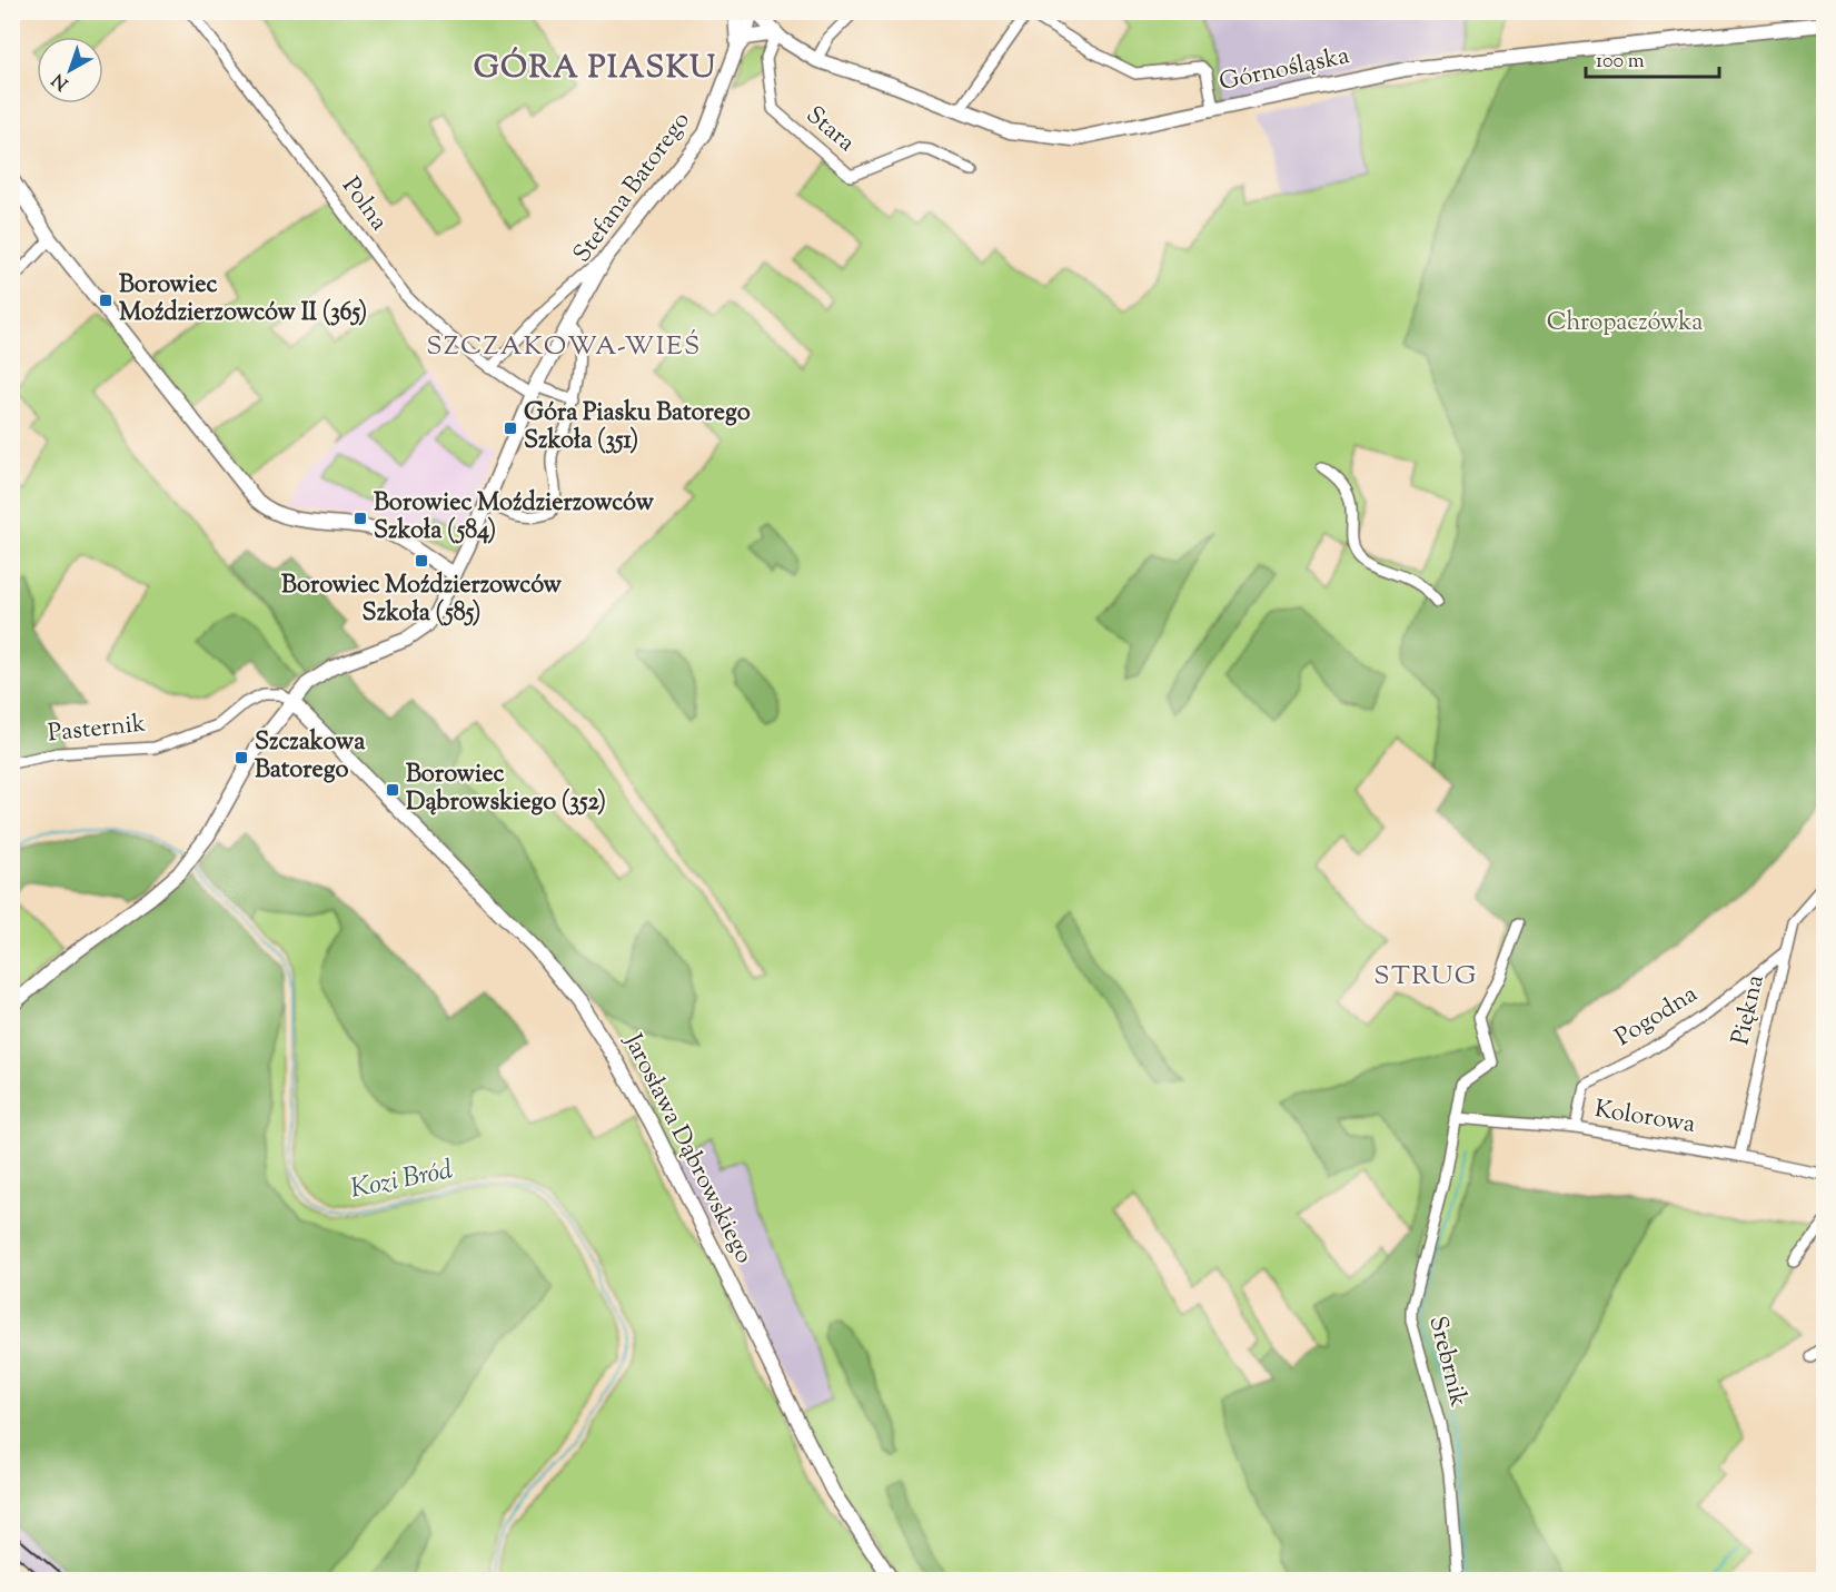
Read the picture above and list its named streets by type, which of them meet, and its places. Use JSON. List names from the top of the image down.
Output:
{
  "streets": {
    "street": [
      "Górnośląska",
      "Stara",
      "Stefana Batorego",
      "Polna",
      "Pasternik",
      "Piękna",
      "Pogodna",
      "Kolorowa",
      "Jarosława Dąbrowskiego",
      "Srebrnik"
    ]
  },
  "crossings": [
    ["Górnośląska", "Stara"],
    ["Górnośląska", "Stefana Batorego"],
    ["Stefana Batorego", "Polna"],
    ["Stefana Batorego", "Pasternik"],
    ["Stefana Batorego", "Jarosława Dąbrowskiego"],
    ["Pasternik", "Jarosława Dąbrowskiego"],
    ["Piękna", "Pogodna"],
    ["Piękna", "Kolorowa"],
    ["Pogodna", "Kolorowa"],
    ["Kolorowa", "Srebrnik"]
  ],
  "districts": ["GÓRA PIASKU", "SZCZAKOWA-WIEŚ", "STRUG"],
  "water": ["Kozi Bród"],
  "parks": ["Chropaczówka"],
  "places": {
    "transit": [
      "Borowiec Moździerzowców II (365)",
      "Góra Piasku Batorego Szkoła (351)",
      "Borowiec Moździerzowców Szkoła (584)",
      "Borowiec Moździerzowców Szkoła (585)",
      "Szczakowa Batorego",
      "Borowiec Dąbrowskiego (352)"
    ]
  },
  "scale_bar": "100 m",
  "north": "bottom left"
}
